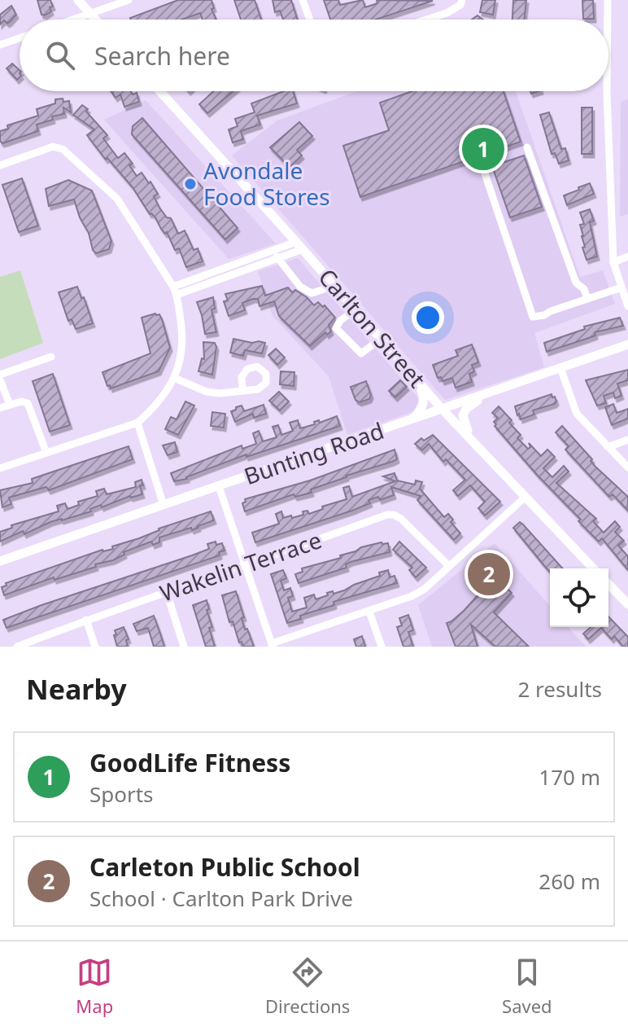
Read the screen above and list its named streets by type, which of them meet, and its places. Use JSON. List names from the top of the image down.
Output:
{
  "streets": {
    "main road": ["Carlton Street", "Bunting Road"],
    "street": ["Wakelin Terrace"]
  },
  "crossings": [
    ["Carlton Street", "Bunting Road"]
  ],
  "places": ["Avondale Food Stores"],
  "page": {
    "search": "Search here",
    "pins": ["1", "2"],
    "heading": ["Nearby", "2 results"],
    "list": [
      {
        "mark": "1",
        "name": "GoodLife Fitness",
        "note": "Sports",
        "value": "170 m"
      },
      {
        "mark": "2",
        "name": "Carleton Public School",
        "note": "School · Carlton Park Drive",
        "value": "260 m"
      }
    ],
    "nav": ["Map", "Directions", "Saved"]
  }
}
